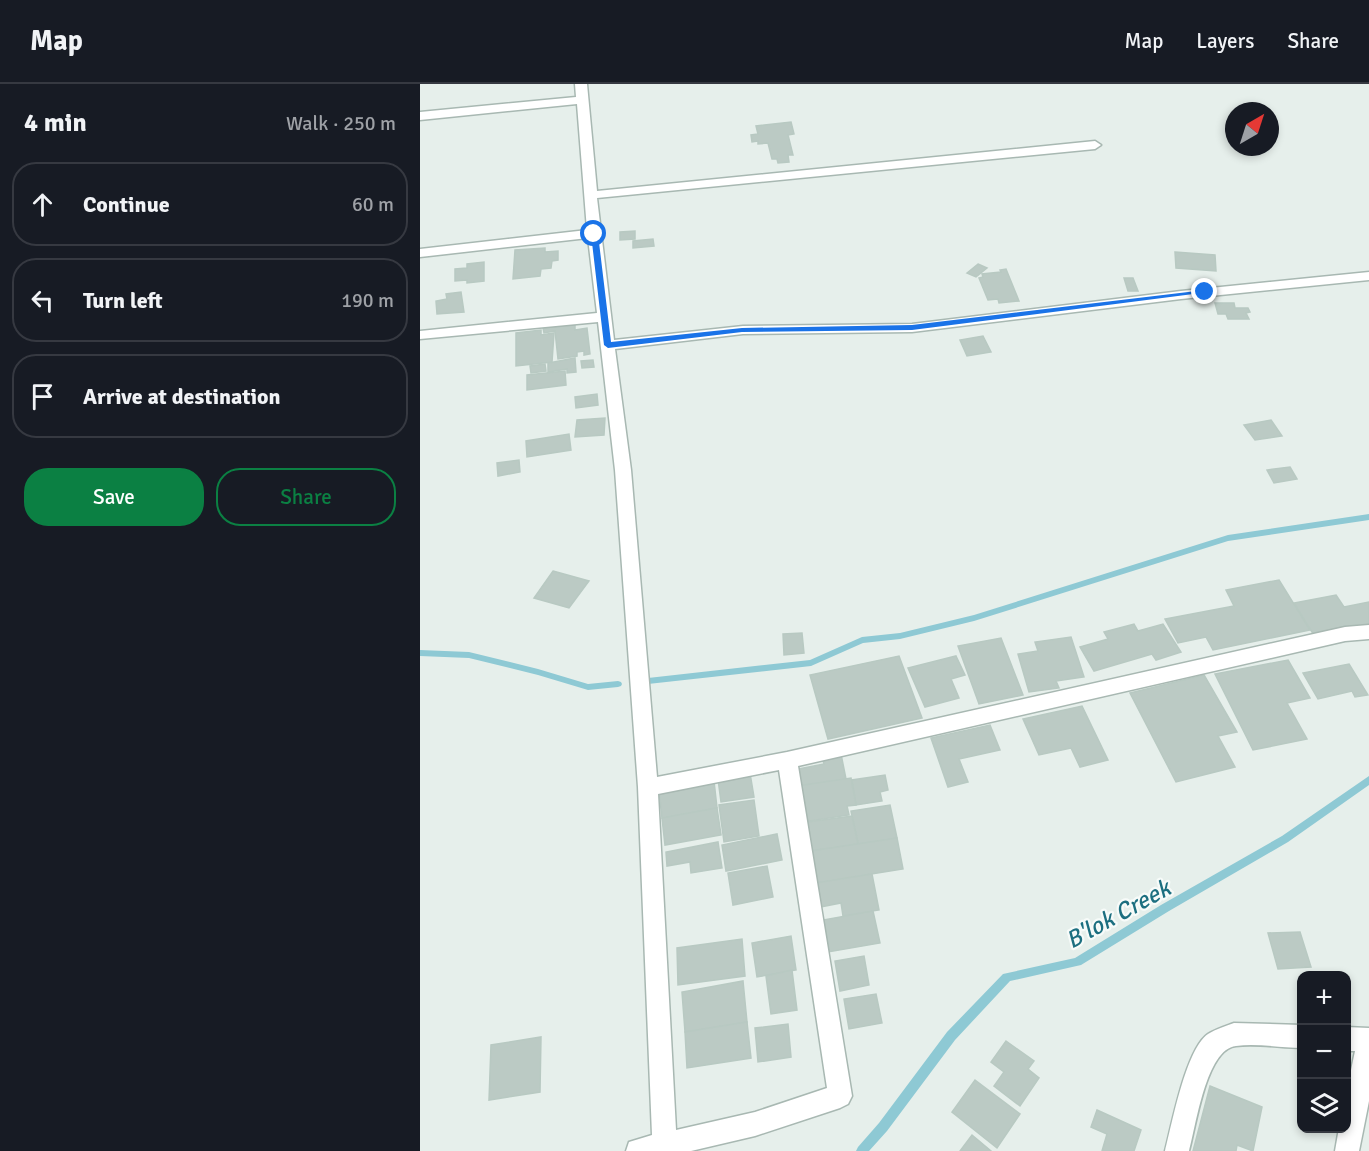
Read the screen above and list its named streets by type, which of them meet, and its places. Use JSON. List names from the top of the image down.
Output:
{
  "water": ["B'lok Creek"],
  "north": "top right",
  "page": {
    "header": "Map",
    "nav": ["Map", "Layers", "Share"],
    "heading": ["4 min", "Walk · 250 m"],
    "list": [
      ["Continue", "60 m"],
      ["Turn left", "190 m"],
      "Arrive at destination"
    ],
    "buttons": ["Save", "Share"],
    "map_buttons": ["+", "−"]
  }
}
